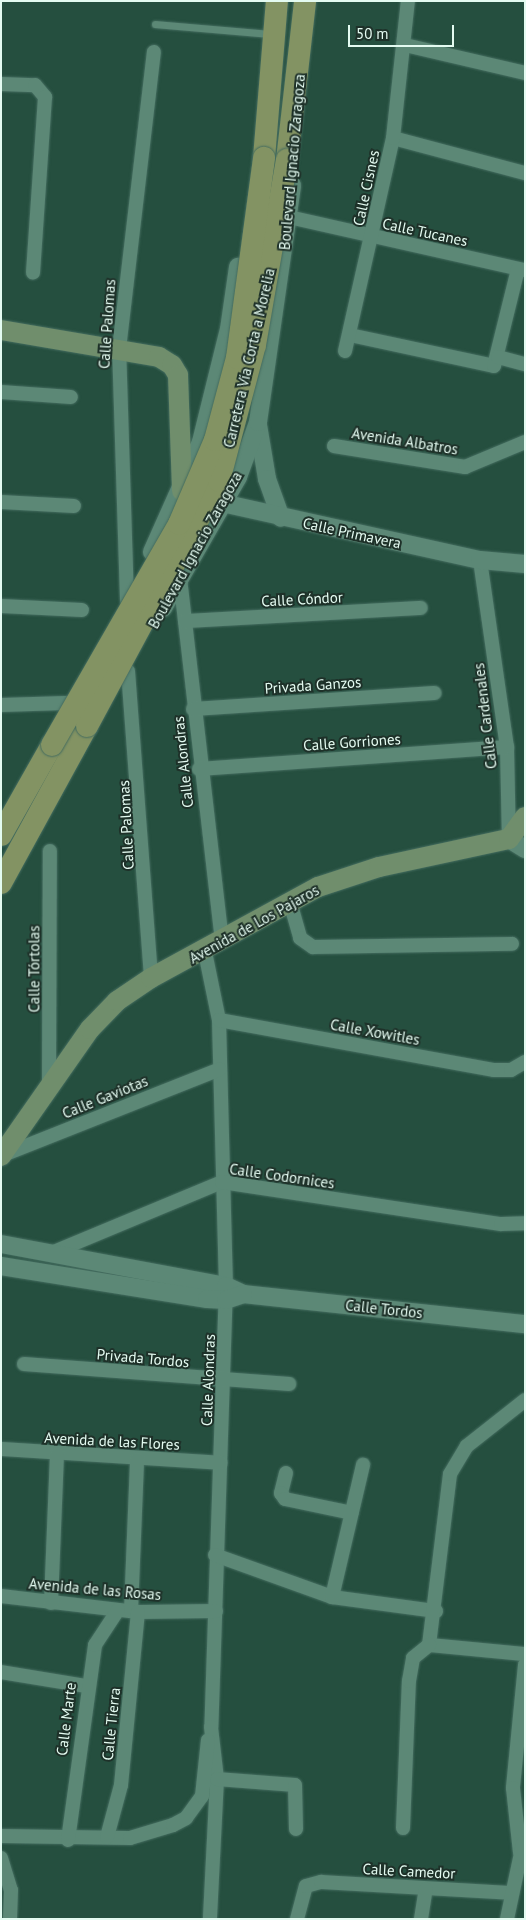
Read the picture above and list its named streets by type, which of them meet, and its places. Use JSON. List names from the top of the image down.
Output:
{
  "streets": {
    "main road": ["Boulevard Ignacio Zaragoza", "Carretera Vía Corta a Morelia", "Avenida de Los Pajaros"],
    "street": [
      "Calle Cisnes",
      "Calle Tucanes",
      "Calle Palomas",
      "Avenida Albatros",
      "Calle Primavera",
      "Calle Cóndor",
      "Privada Ganzos",
      "Calle Cardenales",
      "Calle Gorriones",
      "Calle Alondras",
      "Calle Tórtolas",
      "Calle Xowitles",
      "Calle Gaviotas",
      "Calle Codornices",
      "Calle Tordos",
      "Privada Tordos",
      "Avenida de las Flores",
      "Avenida de las Rosas",
      "Calle Marte",
      "Calle Tierra",
      "Calle Camedor"
    ]
  },
  "crossings": [
    ["Boulevard Ignacio Zaragoza", "Calle Tucanes"],
    ["Boulevard Ignacio Zaragoza", "Calle Palomas"],
    ["Boulevard Ignacio Zaragoza", "Carretera Vía Corta a Morelia"],
    ["Boulevard Ignacio Zaragoza", "Calle Primavera"],
    ["Boulevard Ignacio Zaragoza", "Calle Alondras"],
    ["Calle Cisnes", "Calle Tucanes"],
    ["Calle Palomas", "Avenida de Los Pajaros"],
    ["Calle Primavera", "Calle Cardenales"],
    ["Calle Cóndor", "Calle Alondras"],
    ["Privada Ganzos", "Calle Alondras"],
    ["Calle Cardenales", "Calle Gorriones"],
    ["Calle Cardenales", "Avenida de Los Pajaros"],
    ["Calle Gorriones", "Calle Alondras"],
    ["Calle Alondras", "Avenida de Los Pajaros"],
    ["Calle Alondras", "Calle Xowitles"],
    ["Calle Alondras", "Calle Gaviotas"],
    ["Calle Alondras", "Calle Codornices"],
    ["Calle Alondras", "Calle Tordos"],
    ["Calle Alondras", "Privada Tordos"],
    ["Calle Alondras", "Avenida de las Flores"],
    ["Calle Alondras", "Avenida de las Rosas"],
    ["Avenida de Los Pajaros", "Calle Tórtolas"],
    ["Calle Codornices", "Calle Tordos"],
    ["Avenida de las Flores", "Calle Tierra"],
    ["Avenida de las Rosas", "Calle Marte"],
    ["Avenida de las Rosas", "Calle Tierra"],
    ["Calle Marte", "Calle Tierra"]
  ],
  "scale_bar": "50 m"
}
